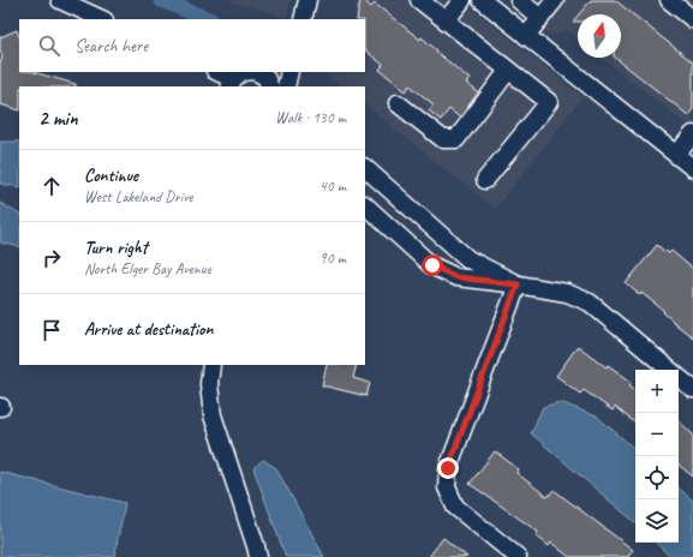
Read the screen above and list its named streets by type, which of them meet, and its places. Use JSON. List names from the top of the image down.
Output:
{
  "north": "top",
  "page": {
    "search": "Search here",
    "heading": ["2 min", "Walk · 130 m"],
    "list": [
      ["Continue", "West Lakeland Drive", "40 m"],
      ["Turn right", "North Elger Bay Avenue", "90 m"],
      "Arrive at destination"
    ],
    "map_buttons": ["+", "−"]
  }
}
